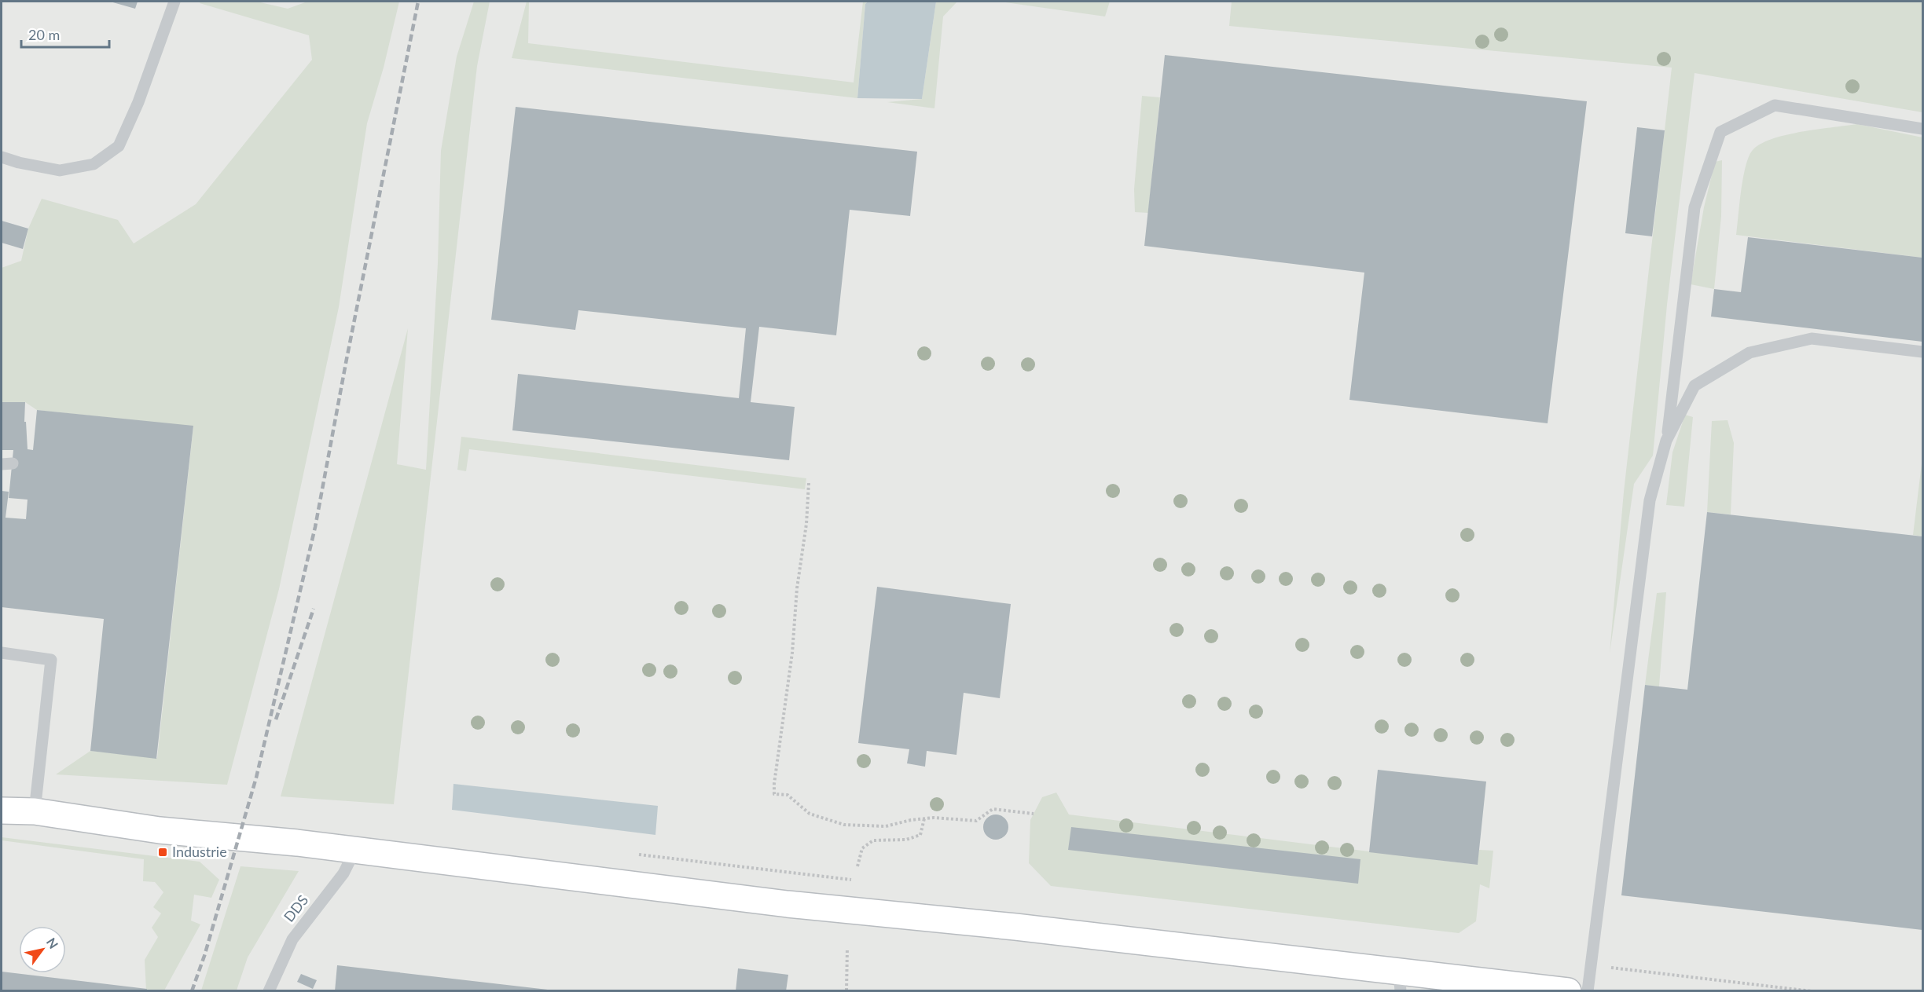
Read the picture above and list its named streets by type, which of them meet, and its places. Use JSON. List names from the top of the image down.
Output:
{
  "streets": {
    "lane": ["DDS"]
  },
  "places": {
    "transit": ["Industrie"]
  },
  "scale_bar": "20 m",
  "north": "top right"
}
